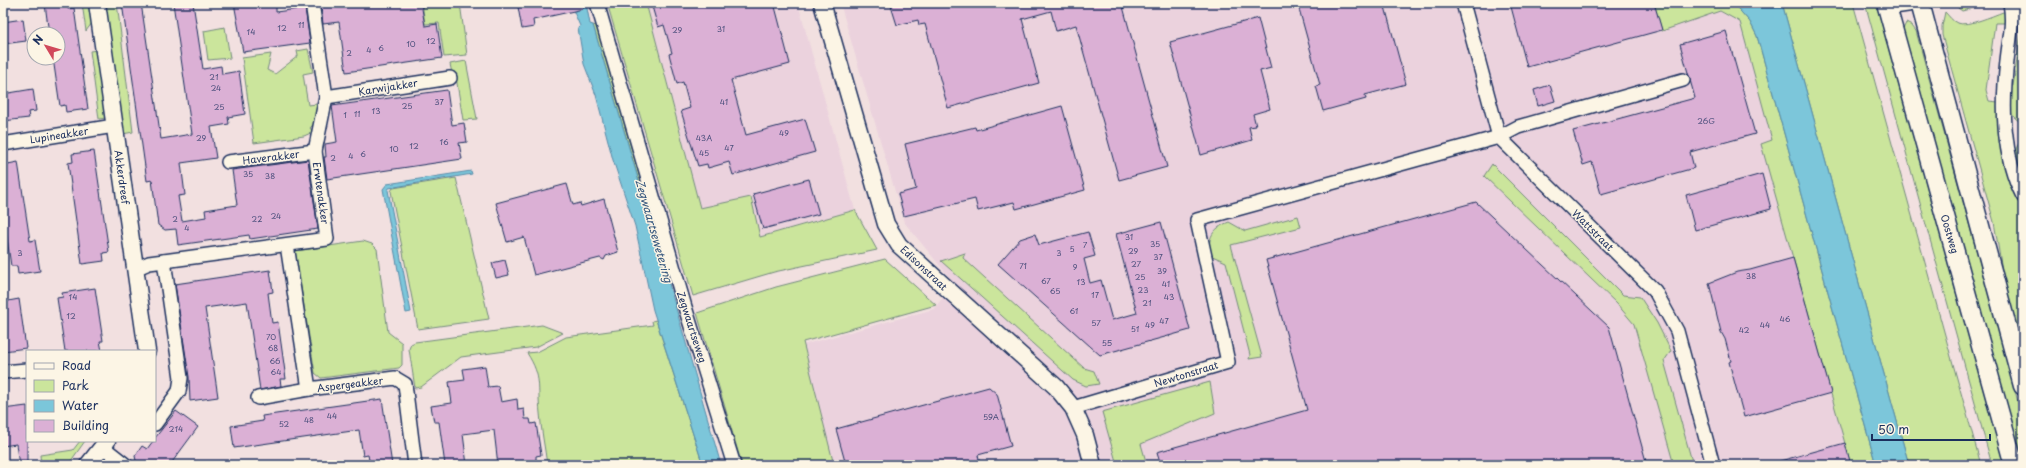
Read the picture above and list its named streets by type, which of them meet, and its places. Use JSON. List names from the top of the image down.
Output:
{
  "streets": {
    "main road": ["Oostweg"],
    "street": [
      "Karwijakker",
      "Lupineakker",
      "Haverakker",
      "Akkerdreef",
      "Erwtenakker",
      "Wattstraat",
      "Edisonstraat",
      "Zegwaartseweg",
      "Newtonstraat",
      "Aspergeakker"
    ]
  },
  "crossings": [
    ["Karwijakker", "Erwtenakker"],
    ["Lupineakker", "Akkerdreef"],
    ["Haverakker", "Erwtenakker"],
    ["Akkerdreef", "Erwtenakker"],
    ["Erwtenakker", "Aspergeakker"],
    ["Wattstraat", "Newtonstraat"],
    ["Edisonstraat", "Newtonstraat"]
  ],
  "water": ["Zegwaartsewetering"],
  "house_numbers": [
    "11",
    "12",
    "31",
    "29",
    "14",
    "12",
    "10",
    "6",
    "4",
    "2",
    "21",
    "24",
    "37",
    "41",
    "25",
    "25",
    "13",
    "11",
    "1",
    "26G",
    "49",
    "29",
    "43A",
    "16",
    "12",
    "47",
    "10",
    "45",
    "6",
    "4",
    "2",
    "35",
    "38",
    "24",
    "2",
    "22",
    "4",
    "31",
    "35",
    "7",
    "5",
    "29",
    "3",
    "3",
    "37",
    "27",
    "71",
    "9",
    "39",
    "38",
    "25",
    "67",
    "13",
    "41",
    "23",
    "65",
    "17",
    "14",
    "43",
    "21",
    "61",
    "12",
    "46",
    "47",
    "57",
    "49",
    "44",
    "51",
    "42",
    "70",
    "55",
    "68",
    "66",
    "64",
    "44",
    "59A",
    "48",
    "52",
    "214"
  ],
  "legend": [
    "Road",
    "Park",
    "Water",
    "Building"
  ],
  "scale_bar": "50 m",
  "north": "top left"
}
